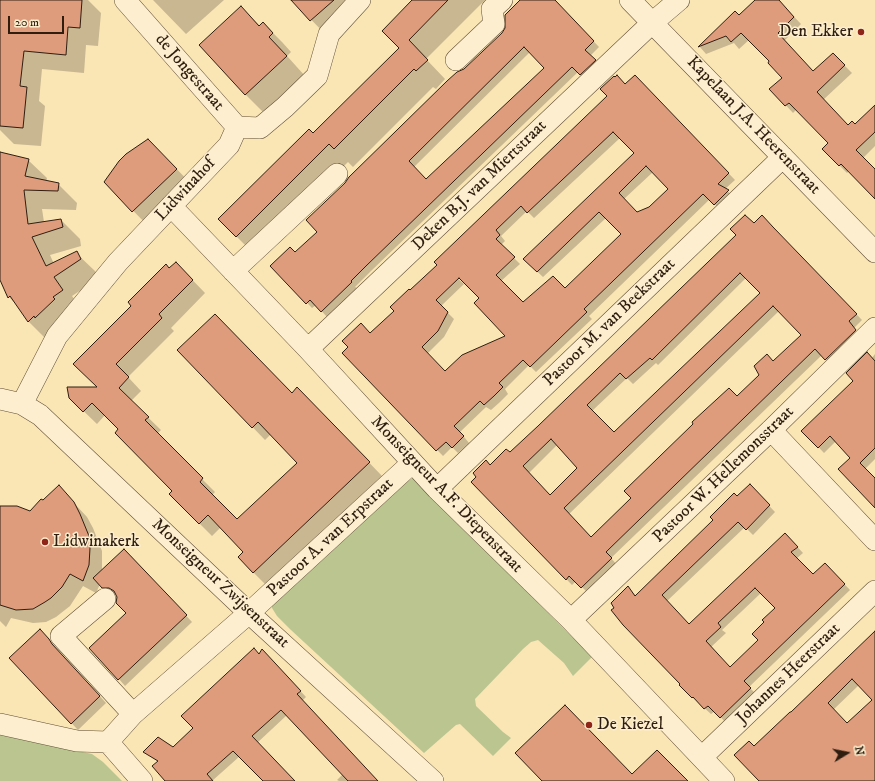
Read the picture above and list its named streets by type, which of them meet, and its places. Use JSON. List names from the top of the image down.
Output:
{
  "streets": {
    "street": [
      "de Jongestraat",
      "Kapelaan J.A. Heerenstraat",
      "Deken B.J. van Miertstraat",
      "Lidwinahof",
      "Pastoor M. van Beekstraat",
      "Pastoor W. Hellemonsstraat",
      "Monseigneur A.F. Diepenstraat",
      "Pastoor A. van Erpstraat",
      "Monseigneur Zwijsenstraat",
      "Johannes Heerstraat"
    ]
  },
  "crossings": [
    ["de Jongestraat", "Lidwinahof"],
    ["Kapelaan J.A. Heerenstraat", "Deken B.J. van Miertstraat"],
    ["Kapelaan J.A. Heerenstraat", "Pastoor M. van Beekstraat"],
    ["Deken B.J. van Miertstraat", "Monseigneur A.F. Diepenstraat"],
    ["Lidwinahof", "Monseigneur A.F. Diepenstraat"],
    ["Lidwinahof", "Monseigneur Zwijsenstraat"],
    ["Pastoor M. van Beekstraat", "Monseigneur A.F. Diepenstraat"],
    ["Pastoor W. Hellemonsstraat", "Monseigneur A.F. Diepenstraat"],
    ["Monseigneur A.F. Diepenstraat", "Pastoor A. van Erpstraat"],
    ["Monseigneur A.F. Diepenstraat", "Johannes Heerstraat"],
    ["Pastoor A. van Erpstraat", "Monseigneur Zwijsenstraat"]
  ],
  "places": ["Den Ekker", "Lidwinakerk", "De Kiezel"],
  "scale_bar": "20 m",
  "north": "right"
}
